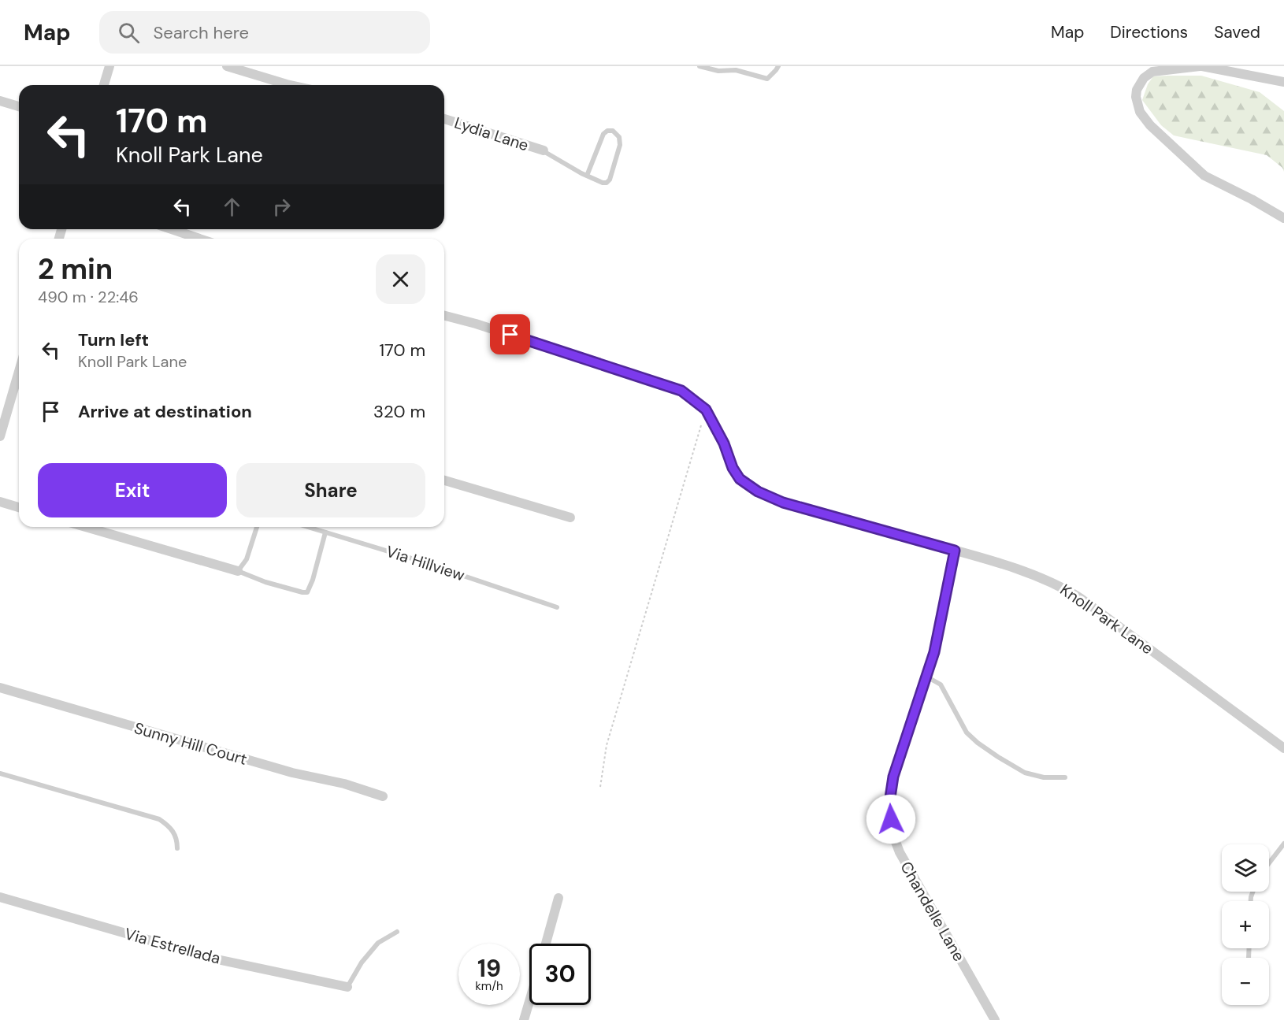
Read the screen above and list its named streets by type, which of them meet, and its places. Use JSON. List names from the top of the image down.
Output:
{
  "streets": {
    "street": [
      "Lydia Lane",
      "Knoll Park Lane",
      "Sunny Hill Court",
      "Chandelle Lane",
      "Via Estrellada"
    ],
    "lane": ["Via Hillview"]
  },
  "crossings": [
    ["Knoll Park Lane", "Chandelle Lane"]
  ],
  "page": {
    "header": "Map",
    "search": "Search here",
    "nav": ["Map", "Directions", "Saved"],
    "turn": ["170 m", "Knoll Park Lane"],
    "heading": ["2 min", "490 m · 22:46"],
    "list": [
      {
        "name": "Turn left",
        "note": "Knoll Park Lane",
        "value": "170 m"
      },
      {
        "name": "Arrive at destination",
        "value": "320 m"
      }
    ],
    "buttons": ["Exit", "Share"],
    "map_buttons": ["+", "−"],
    "speed": "19 km/h",
    "limit": "30"
  }
}
